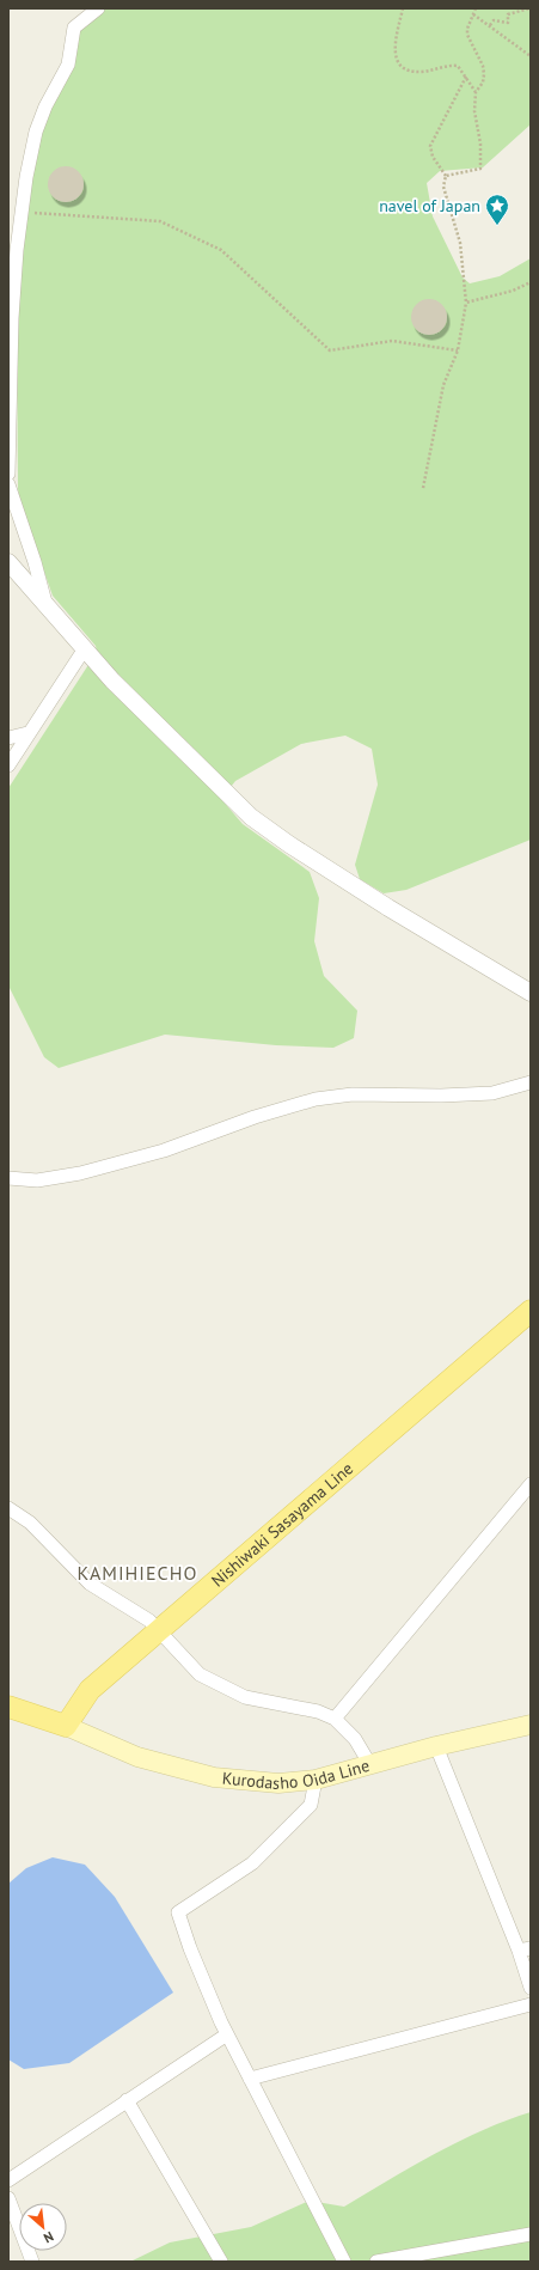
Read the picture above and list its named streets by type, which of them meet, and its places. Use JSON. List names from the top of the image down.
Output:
{
  "streets": {
    "main road": ["Nishiwaki Sasayama Line", "Kurodasho Oida Line"]
  },
  "crossings": [
    ["Nishiwaki Sasayama Line", "Kurodasho Oida Line"]
  ],
  "districts": ["KAMIHIECHO"],
  "places": {
    "place": ["navel of Japan"]
  },
  "north": "bottom right"
}
